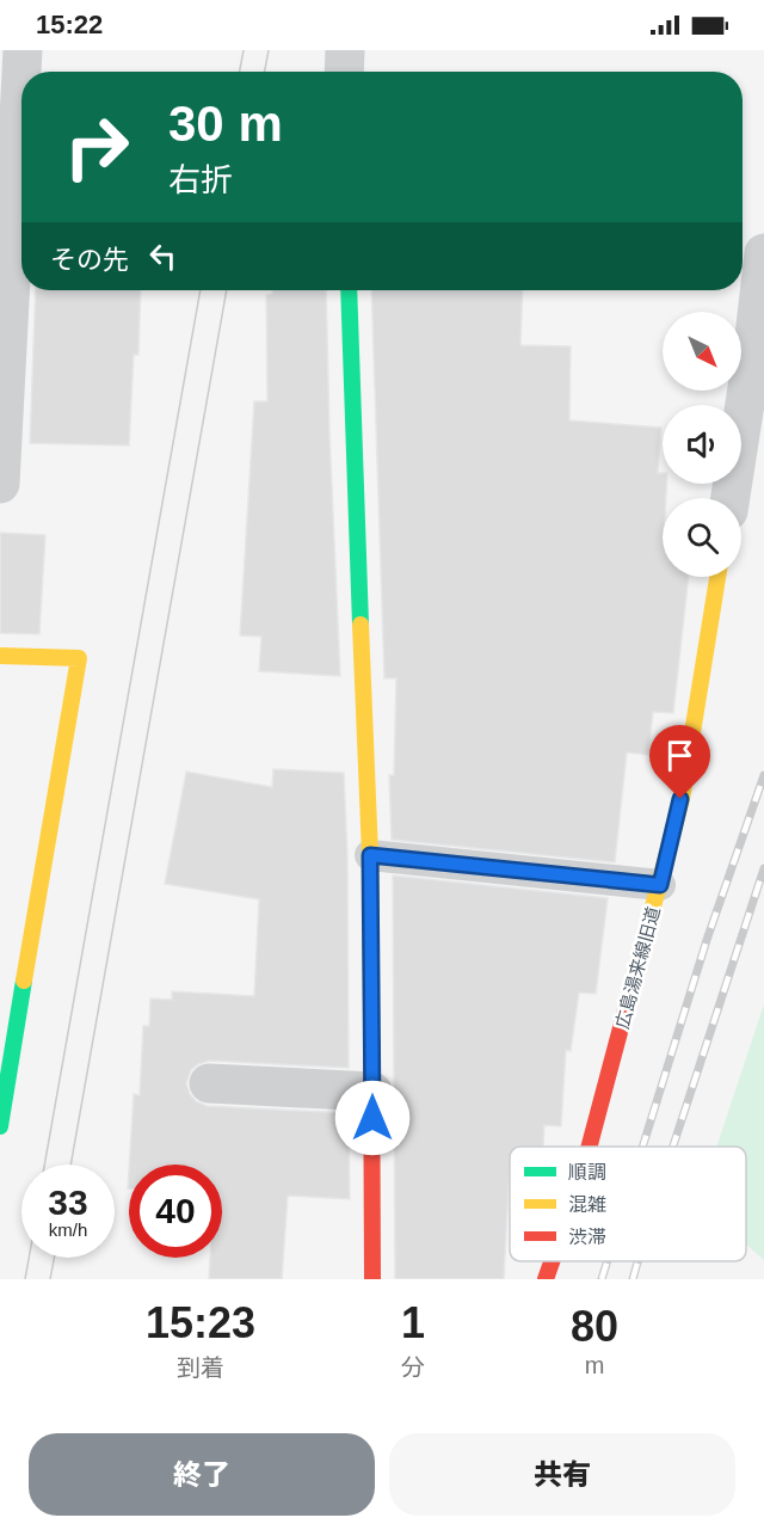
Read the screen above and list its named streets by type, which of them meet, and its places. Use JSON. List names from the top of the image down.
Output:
{
  "streets": {
    "street": ["広島湯来線旧道"]
  },
  "legend": ["順調", "混雑", "渋滞"],
  "north": "bottom right",
  "page": {
    "status": "15:22",
    "turn": ["30 m", "右折"],
    "then": "その先",
    "speed": "33 km/h",
    "limit": "40",
    "eta": [
      "15:23",
      "到着",
      "1",
      "分",
      "80",
      "m"
    ],
    "buttons": ["終了", "共有"]
  }
}
